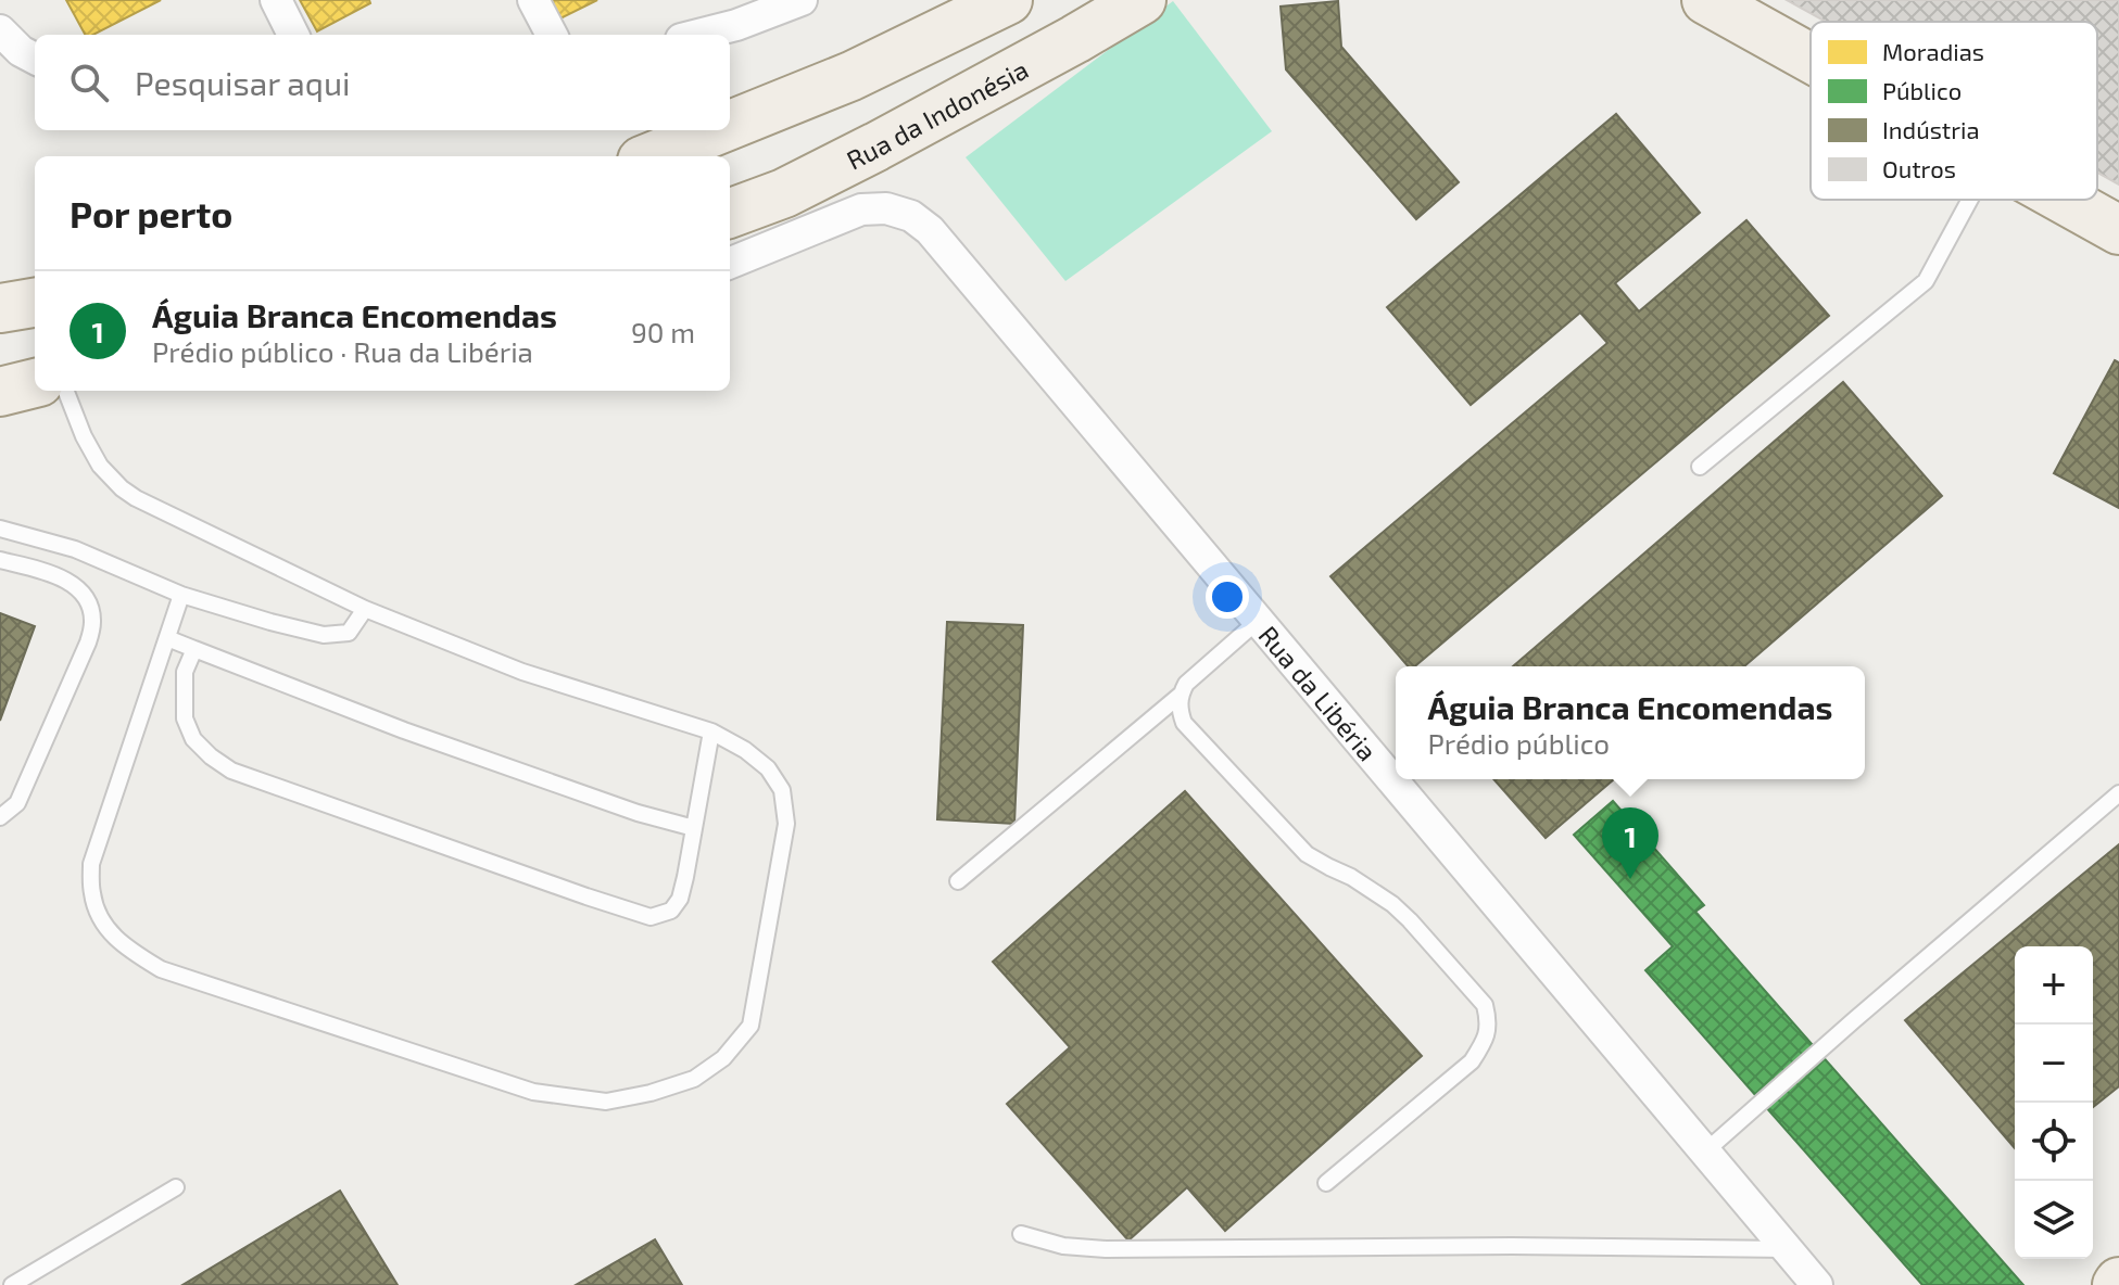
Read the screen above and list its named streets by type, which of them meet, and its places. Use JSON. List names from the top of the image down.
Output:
{
  "streets": {
    "main road": ["Rua da Indonésia"],
    "street": ["Rua da Libéria"]
  },
  "legend": [
    "Moradias",
    "Público",
    "Indústria",
    "Outros"
  ],
  "page": {
    "search": "Pesquisar aqui",
    "heading": "Por perto",
    "list": [
      {
        "mark": "1",
        "name": "Águia Branca Encomendas",
        "note": "Prédio público · Rua da Libéria",
        "value": "90 m"
      }
    ],
    "popup": ["Águia Branca Encomendas", "Prédio público"],
    "pins": "1",
    "map_buttons": ["+", "−"]
  }
}
